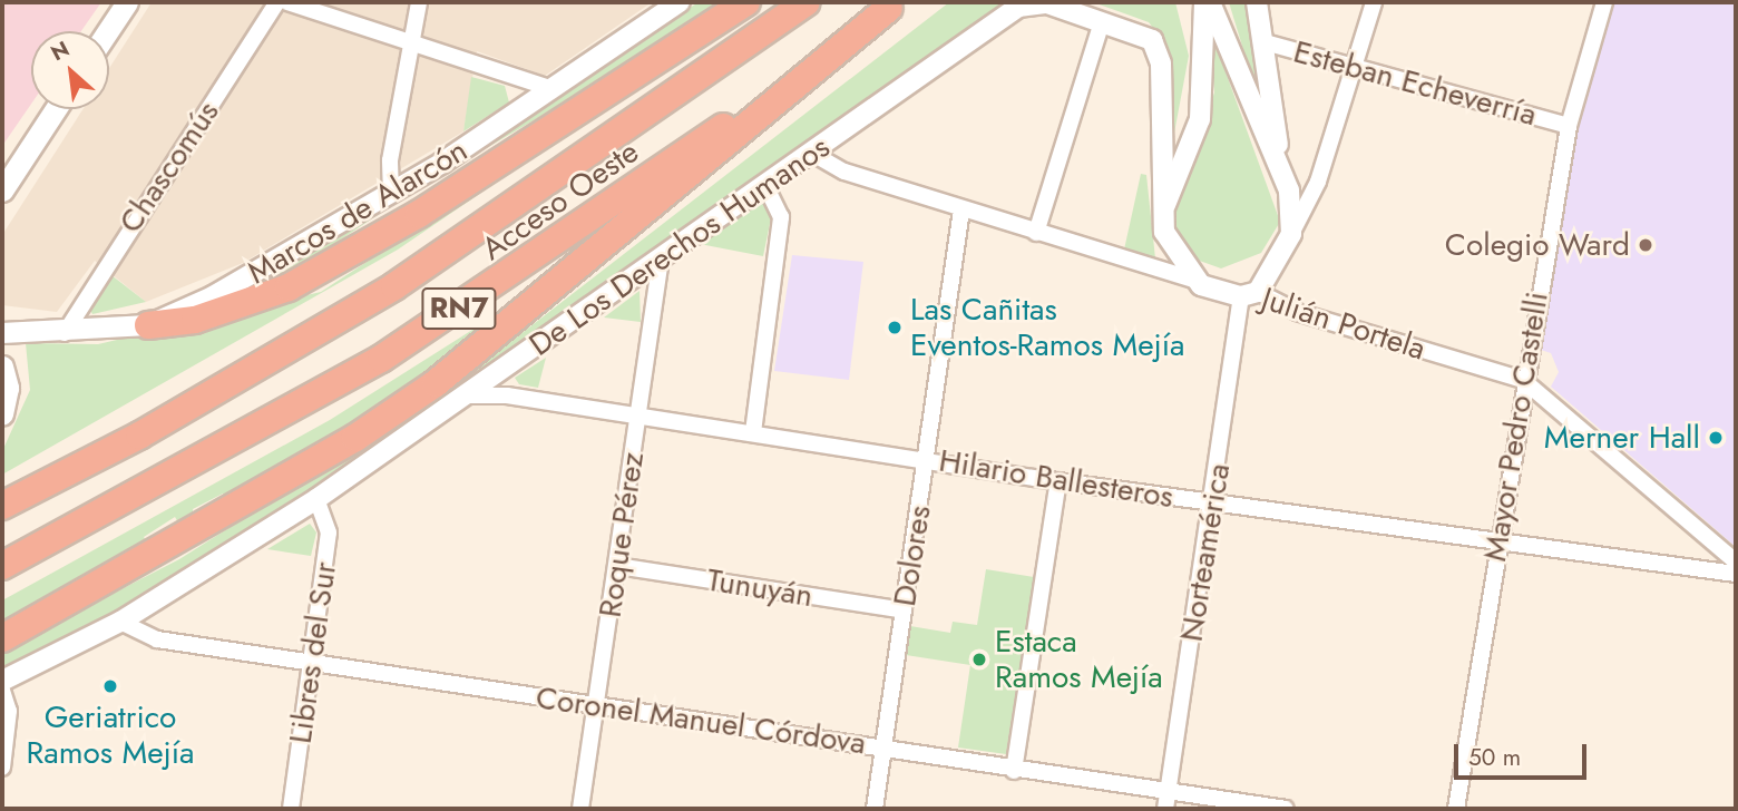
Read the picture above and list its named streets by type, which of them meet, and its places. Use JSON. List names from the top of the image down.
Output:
{
  "streets": {
    "highway": ["Acceso Oeste", "RN7"],
    "street": [
      "Esteban Echeverría",
      "Chascomús",
      "Marcos de Alarcón",
      "De Los Derechos Humanos",
      "Julián Portela",
      "Mayor Pedro Castelli",
      "Hilario Ballesteros",
      "Roque Pérez",
      "Norteamérica",
      "Dolores",
      "Tunuyán",
      "Libres del Sur",
      "Coronel Manuel Córdova"
    ]
  },
  "crossings": [
    ["Esteban Echeverría", "Mayor Pedro Castelli"],
    ["Esteban Echeverría", "Norteamérica"],
    ["Chascomús", "Marcos de Alarcón"],
    ["De Los Derechos Humanos", "Julián Portela"],
    ["De Los Derechos Humanos", "Hilario Ballesteros"],
    ["De Los Derechos Humanos", "Roque Pérez"],
    ["De Los Derechos Humanos", "Libres del Sur"],
    ["De Los Derechos Humanos", "Coronel Manuel Córdova"],
    ["Julián Portela", "Mayor Pedro Castelli"],
    ["Julián Portela", "Norteamérica"],
    ["Julián Portela", "Dolores"],
    ["Mayor Pedro Castelli", "Hilario Ballesteros"],
    ["Hilario Ballesteros", "Roque Pérez"],
    ["Hilario Ballesteros", "Norteamérica"],
    ["Hilario Ballesteros", "Dolores"],
    ["Roque Pérez", "Tunuyán"],
    ["Roque Pérez", "Coronel Manuel Córdova"],
    ["Norteamérica", "Coronel Manuel Córdova"],
    ["Dolores", "Tunuyán"],
    ["Dolores", "Coronel Manuel Córdova"],
    ["Libres del Sur", "Coronel Manuel Córdova"]
  ],
  "places": [
    "Colegio Ward",
    "Las Cañitas Eventos-Ramos Mejía",
    "Merner Hall",
    "Estaca Ramos Mejía",
    "Geriatrico Ramos Mejía"
  ],
  "scale_bar": "50 m",
  "north": "top left"
}
